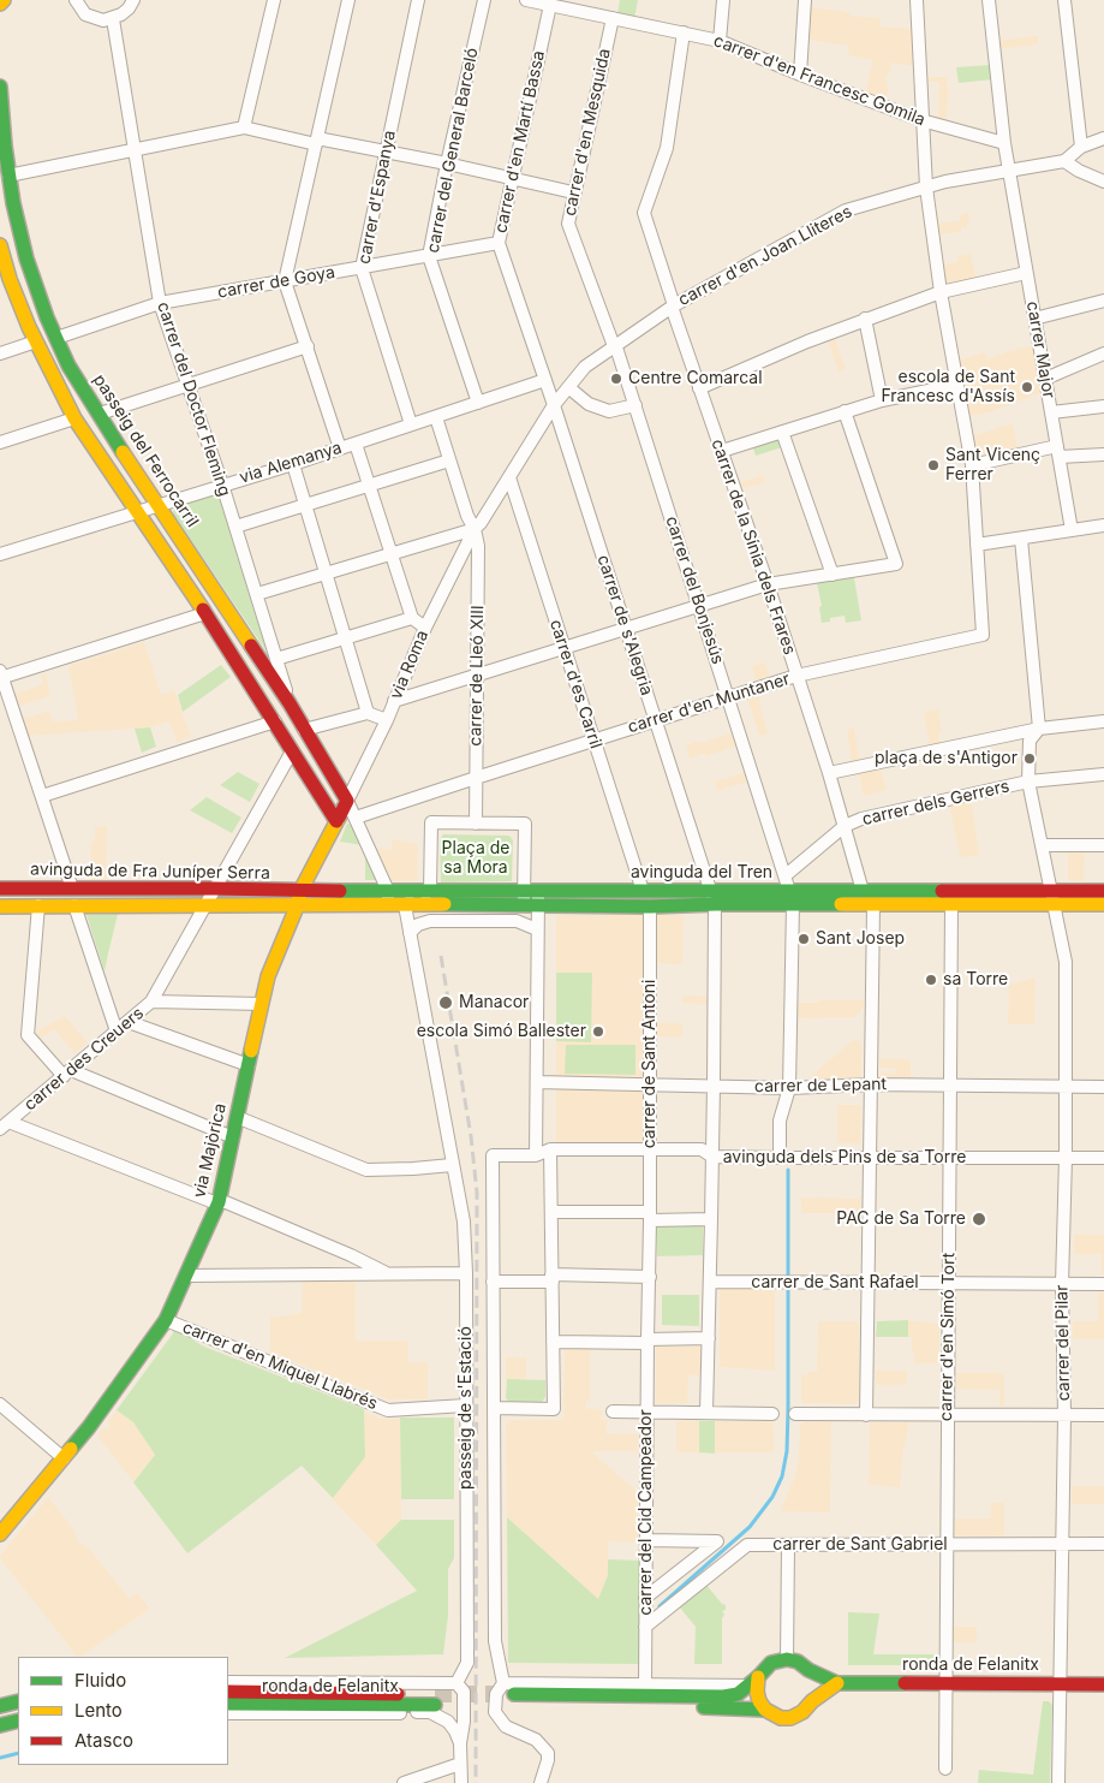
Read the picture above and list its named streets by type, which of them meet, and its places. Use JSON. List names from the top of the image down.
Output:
{
  "streets": {
    "main road": [
      "passeig del Ferrocarril",
      "avinguda de Fra Juníper Serra",
      "avinguda del Tren",
      "via Majòrica",
      "ronda de Felanitx"
    ],
    "street": [
      "carrer d'en Francesc Gomila",
      "carrer d'en Mesquida",
      "carrer d'en Martí Bassa",
      "carrer del General Barceló",
      "carrer d'Espanya",
      "carrer d'en Joan Lliteres",
      "carrer de Goya",
      "carrer Major",
      "carrer del Doctor Fleming",
      "via Alemanya",
      "carrer de la Sínia dels Frares",
      "carrer del Bonjesús",
      "carrer de s'Alegria",
      "via Roma",
      "carrer de Lleó XIII",
      "carrer d'es Carril",
      "carrer d'en Muntaner",
      "carrer dels Gerrers",
      "carrer des Creuers",
      "carrer de Sant Antoni",
      "carrer de Lepant",
      "avinguda dels Pins de sa Torre",
      "carrer de Sant Rafael",
      "carrer d'en Simó Tort",
      "carrer del Pilar",
      "carrer d'en Miquel Llabrés",
      "passeig de s'Estació",
      "carrer del Cid Campeador",
      "carrer de Sant Gabriel"
    ]
  },
  "crossings": [
    ["carrer d'en Francesc Gomila", "carrer d'en Mesquida"],
    ["carrer d'en Francesc Gomila", "carrer d'en Martí Bassa"],
    ["carrer d'en Francesc Gomila", "carrer Major"],
    ["carrer d'en Francesc Gomila", "carrer de la Sínia dels Frares"],
    ["carrer d'en Mesquida", "carrer d'en Joan Lliteres"],
    ["carrer d'en Mesquida", "carrer del Bonjesús"],
    ["carrer d'en Martí Bassa", "carrer de Goya"],
    ["carrer d'en Martí Bassa", "via Alemanya"],
    ["carrer d'en Martí Bassa", "carrer de s'Alegria"],
    ["carrer del General Barceló", "carrer de Goya"],
    ["carrer del General Barceló", "via Alemanya"],
    ["carrer d'Espanya", "carrer de Goya"],
    ["carrer d'Espanya", "via Alemanya"],
    ["carrer d'en Joan Lliteres", "carrer Major"],
    ["carrer d'en Joan Lliteres", "carrer de la Sínia dels Frares"],
    ["carrer d'en Joan Lliteres", "carrer del Bonjesús"],
    ["carrer d'en Joan Lliteres", "carrer de s'Alegria"],
    ["carrer d'en Joan Lliteres", "via Roma"],
    ["carrer d'en Joan Lliteres", "carrer d'es Carril"],
    ["carrer de Goya", "carrer del Doctor Fleming"],
    ["carrer de Goya", "passeig del Ferrocarril"],
    ["carrer del Doctor Fleming", "passeig del Ferrocarril"],
    ["carrer del Doctor Fleming", "via Alemanya"],
    ["passeig del Ferrocarril", "via Alemanya"],
    ["passeig del Ferrocarril", "via Roma"],
    ["passeig del Ferrocarril", "via Majòrica"],
    ["via Alemanya", "carrer de s'Alegria"],
    ["via Alemanya", "carrer de Lleó XIII"],
    ["carrer de la Sínia dels Frares", "carrer d'en Muntaner"],
    ["carrer de la Sínia dels Frares", "carrer dels Gerrers"],
    ["carrer de la Sínia dels Frares", "avinguda del Tren"],
    ["carrer del Bonjesús", "carrer d'en Muntaner"],
    ["carrer del Bonjesús", "carrer dels Gerrers"],
    ["carrer del Bonjesús", "avinguda del Tren"],
    ["carrer del Bonjesús", "carrer de Lepant"],
    ["carrer del Bonjesús", "avinguda dels Pins de sa Torre"],
    ["carrer de s'Alegria", "carrer d'en Muntaner"],
    ["carrer de s'Alegria", "avinguda del Tren"],
    ["via Roma", "carrer de Lleó XIII"],
    ["via Roma", "carrer d'es Carril"],
    ["via Roma", "via Majòrica"],
    ["carrer de Lleó XIII", "carrer d'en Muntaner"],
    ["carrer d'es Carril", "carrer d'en Muntaner"],
    ["carrer d'es Carril", "avinguda del Tren"],
    ["carrer dels Gerrers", "carrer del Pilar"],
    ["avinguda de Fra Juníper Serra", "carrer des Creuers"],
    ["avinguda de Fra Juníper Serra", "via Majòrica"],
    ["avinguda del Tren", "carrer de Sant Antoni"],
    ["avinguda del Tren", "carrer d'en Simó Tort"],
    ["avinguda del Tren", "carrer del Pilar"],
    ["carrer de Sant Antoni", "carrer de Lepant"],
    ["carrer de Sant Antoni", "avinguda dels Pins de sa Torre"],
    ["carrer de Sant Antoni", "carrer del Cid Campeador"],
    ["carrer de Lepant", "carrer d'en Simó Tort"],
    ["carrer de Lepant", "carrer del Pilar"],
    ["via Majòrica", "carrer d'en Miquel Llabrés"],
    ["avinguda dels Pins de sa Torre", "carrer d'en Simó Tort"],
    ["avinguda dels Pins de sa Torre", "carrer del Pilar"],
    ["carrer de Sant Rafael", "carrer d'en Simó Tort"],
    ["carrer de Sant Rafael", "carrer del Pilar"],
    ["carrer d'en Simó Tort", "carrer de Sant Gabriel"],
    ["carrer d'en Simó Tort", "ronda de Felanitx"],
    ["carrer del Pilar", "carrer de Sant Gabriel"],
    ["carrer del Pilar", "ronda de Felanitx"],
    ["carrer d'en Miquel Llabrés", "passeig de s'Estació"],
    ["carrer del Cid Campeador", "carrer de Sant Gabriel"]
  ],
  "parks": ["Plaça de sa Mora"],
  "places": [
    "Centre Comarcal",
    "escola de Sant Francesc d'Assís",
    "Sant Vicenç Ferrer",
    "plaça de s'Antigor",
    "Sant Josep",
    "sa Torre",
    "Manacor",
    "escola Simó Ballester",
    "PAC de Sa Torre"
  ],
  "legend": ["Fluido", "Lento", "Atasco"]
}
